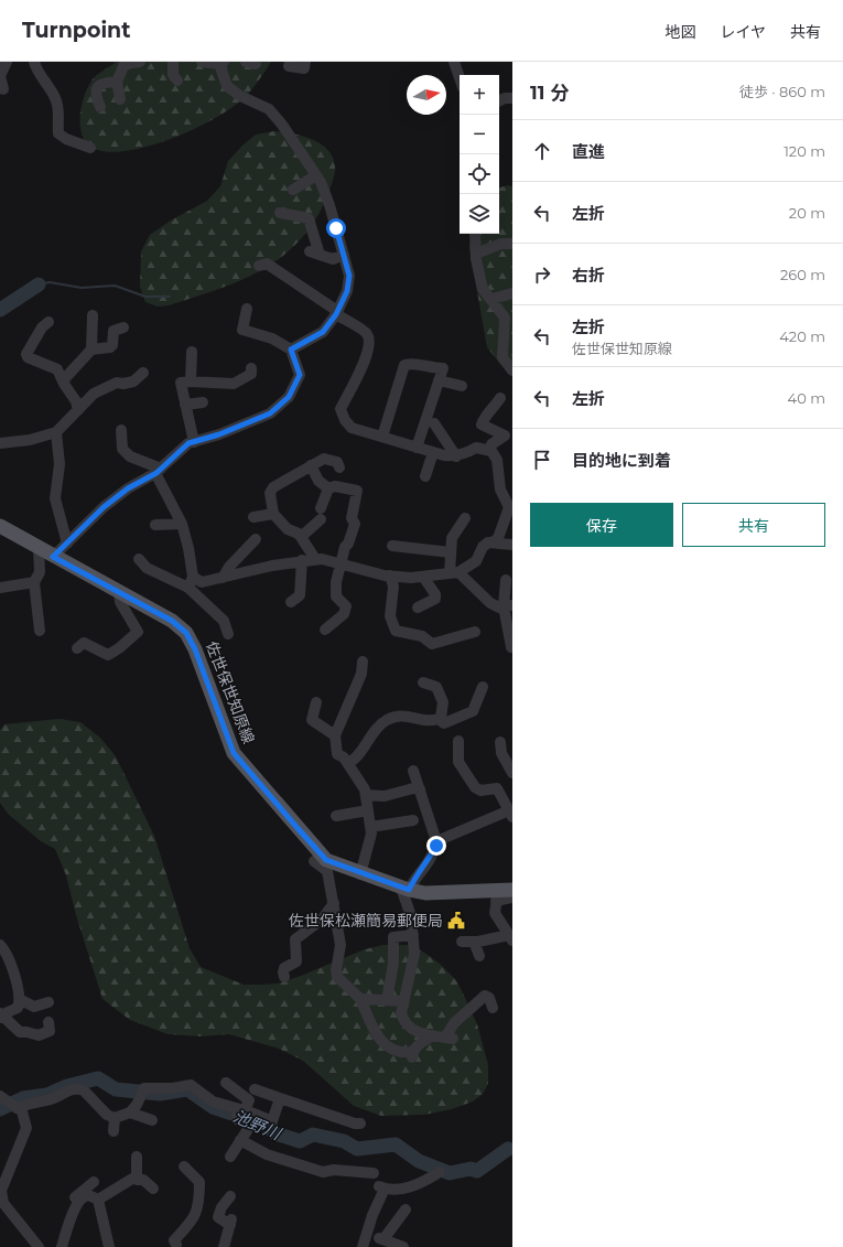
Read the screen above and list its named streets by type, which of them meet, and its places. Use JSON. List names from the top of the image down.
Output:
{
  "streets": {
    "main road": ["佐世保世知原線"]
  },
  "water": ["池野川"],
  "places": {
    "public building": ["佐世保松瀬簡易郵便局"]
  },
  "north": "right",
  "page": {
    "header": "Turnpoint",
    "nav": ["地図", "レイヤ", "共有"],
    "heading": ["11 分", "徒歩 · 860 m"],
    "map_buttons": ["+", "−"],
    "list": [
      ["直進", "120 m"],
      ["左折", "20 m"],
      ["右折", "260 m"],
      ["左折", "佐世保世知原線", "420 m"],
      ["左折", "40 m"],
      "目的地に到着"
    ],
    "buttons": ["保存", "共有"]
  }
}
